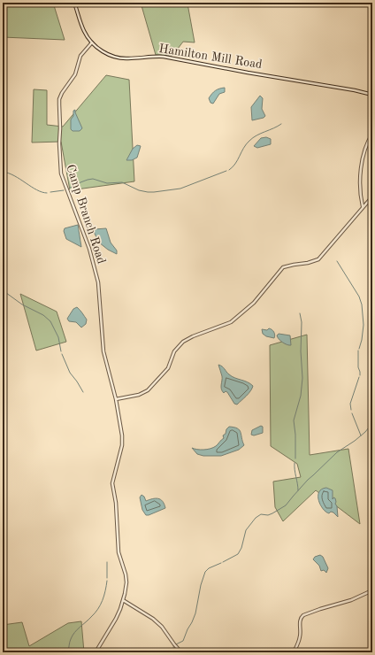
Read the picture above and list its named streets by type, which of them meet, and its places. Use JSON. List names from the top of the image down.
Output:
{
  "streets": {
    "street": ["Hamilton Mill Road", "Camp Branch Road"]
  },
  "crossings": [
    ["Hamilton Mill Road", "Camp Branch Road"]
  ]
}
